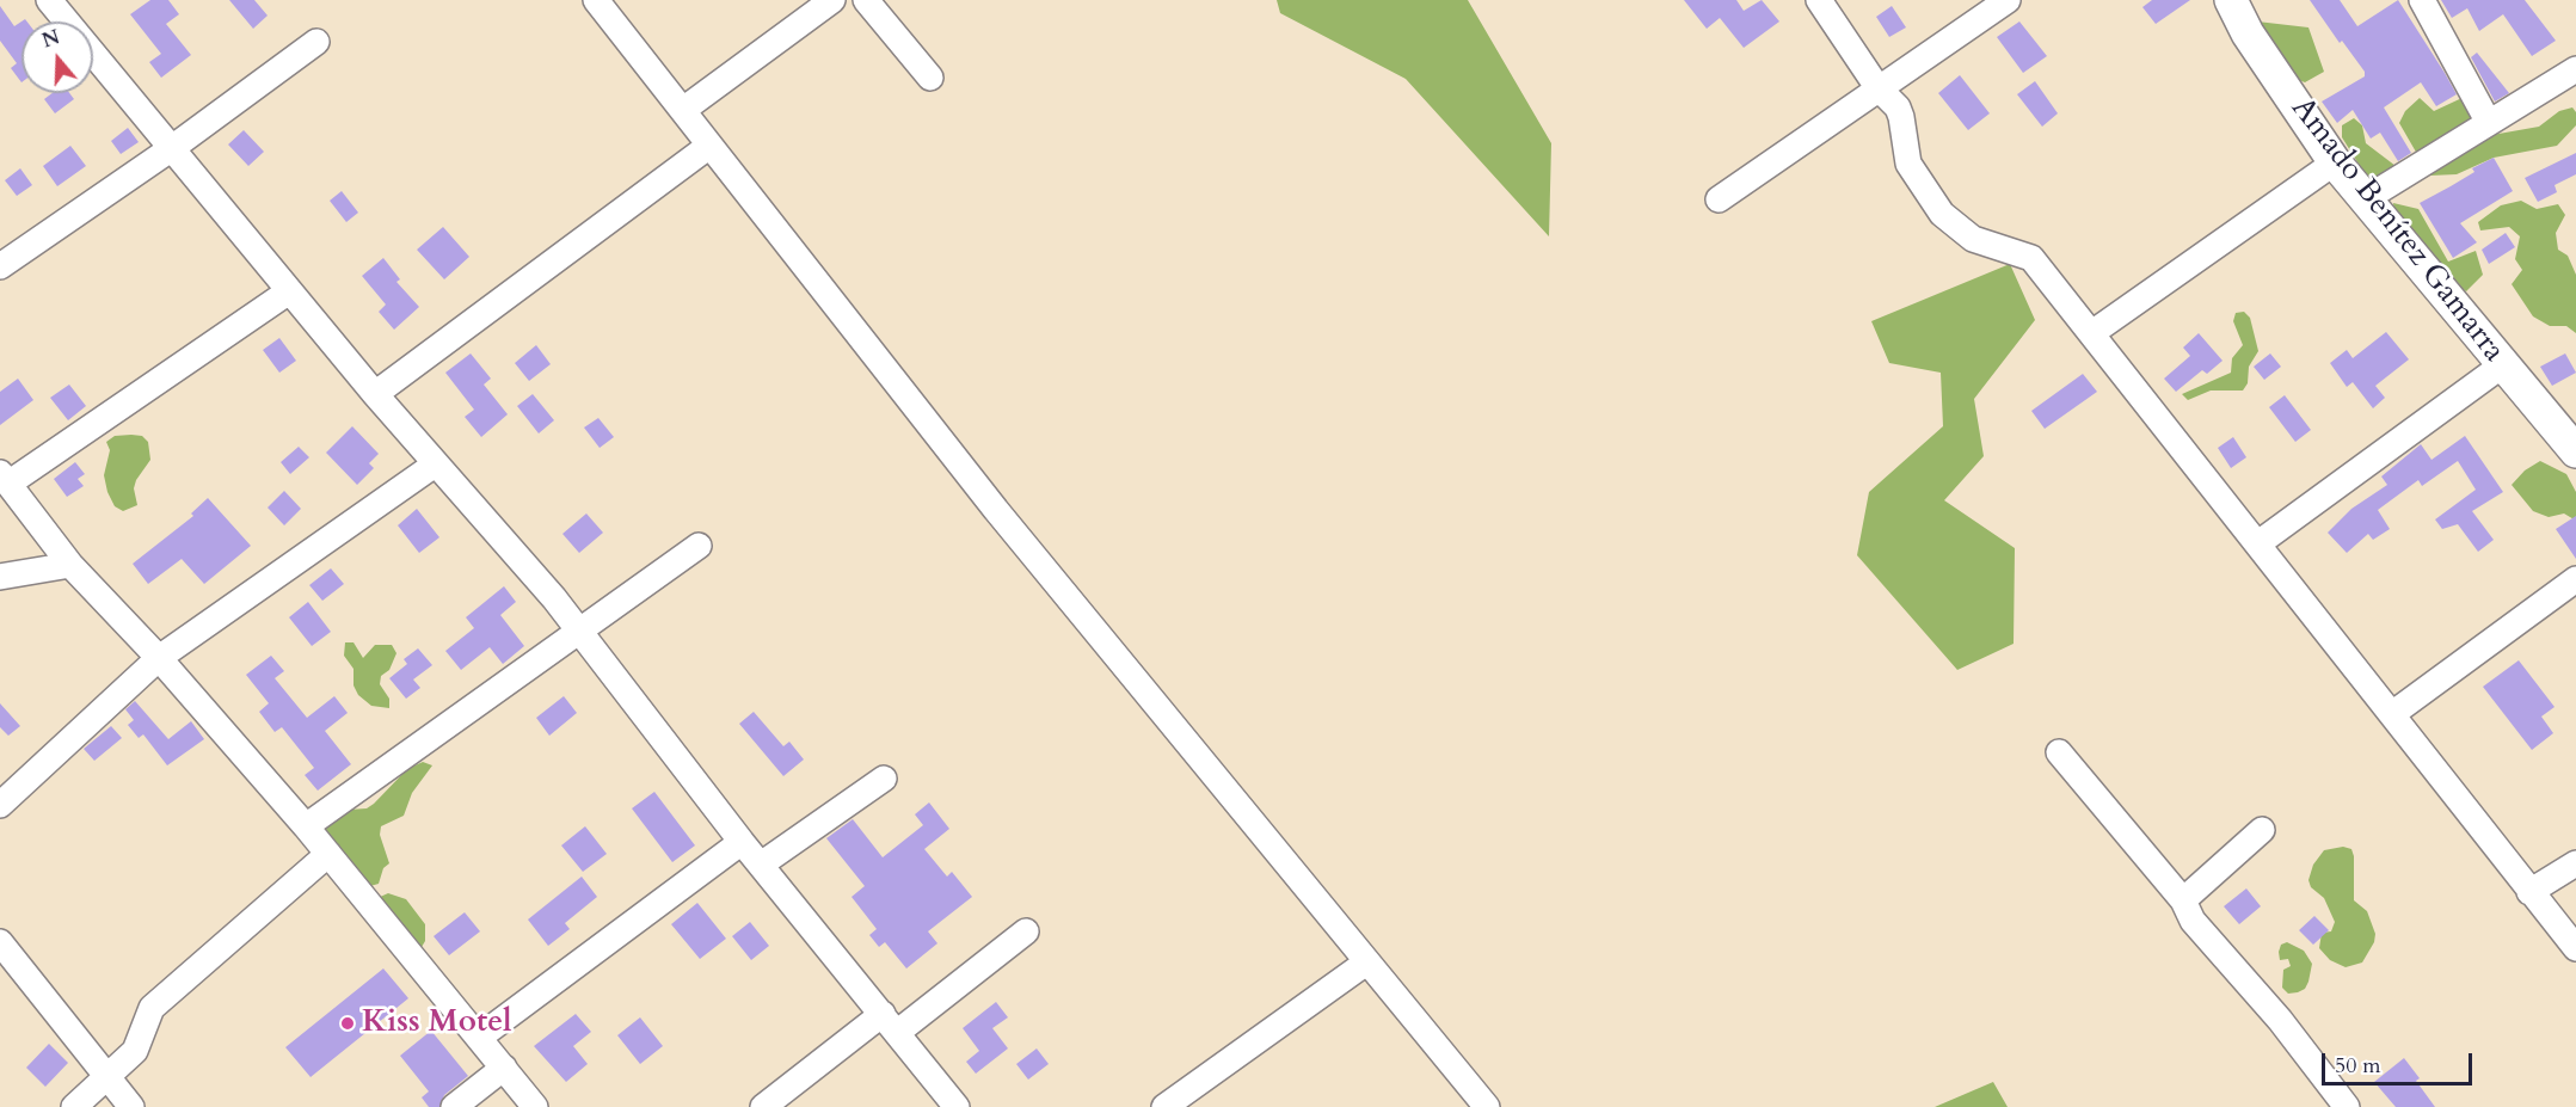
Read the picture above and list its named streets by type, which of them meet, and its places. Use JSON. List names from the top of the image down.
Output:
{
  "streets": {
    "main road": ["Amado Benítez Gamarra"]
  },
  "places": ["Kiss Motel"],
  "scale_bar": "50 m",
  "north": "top"
}
